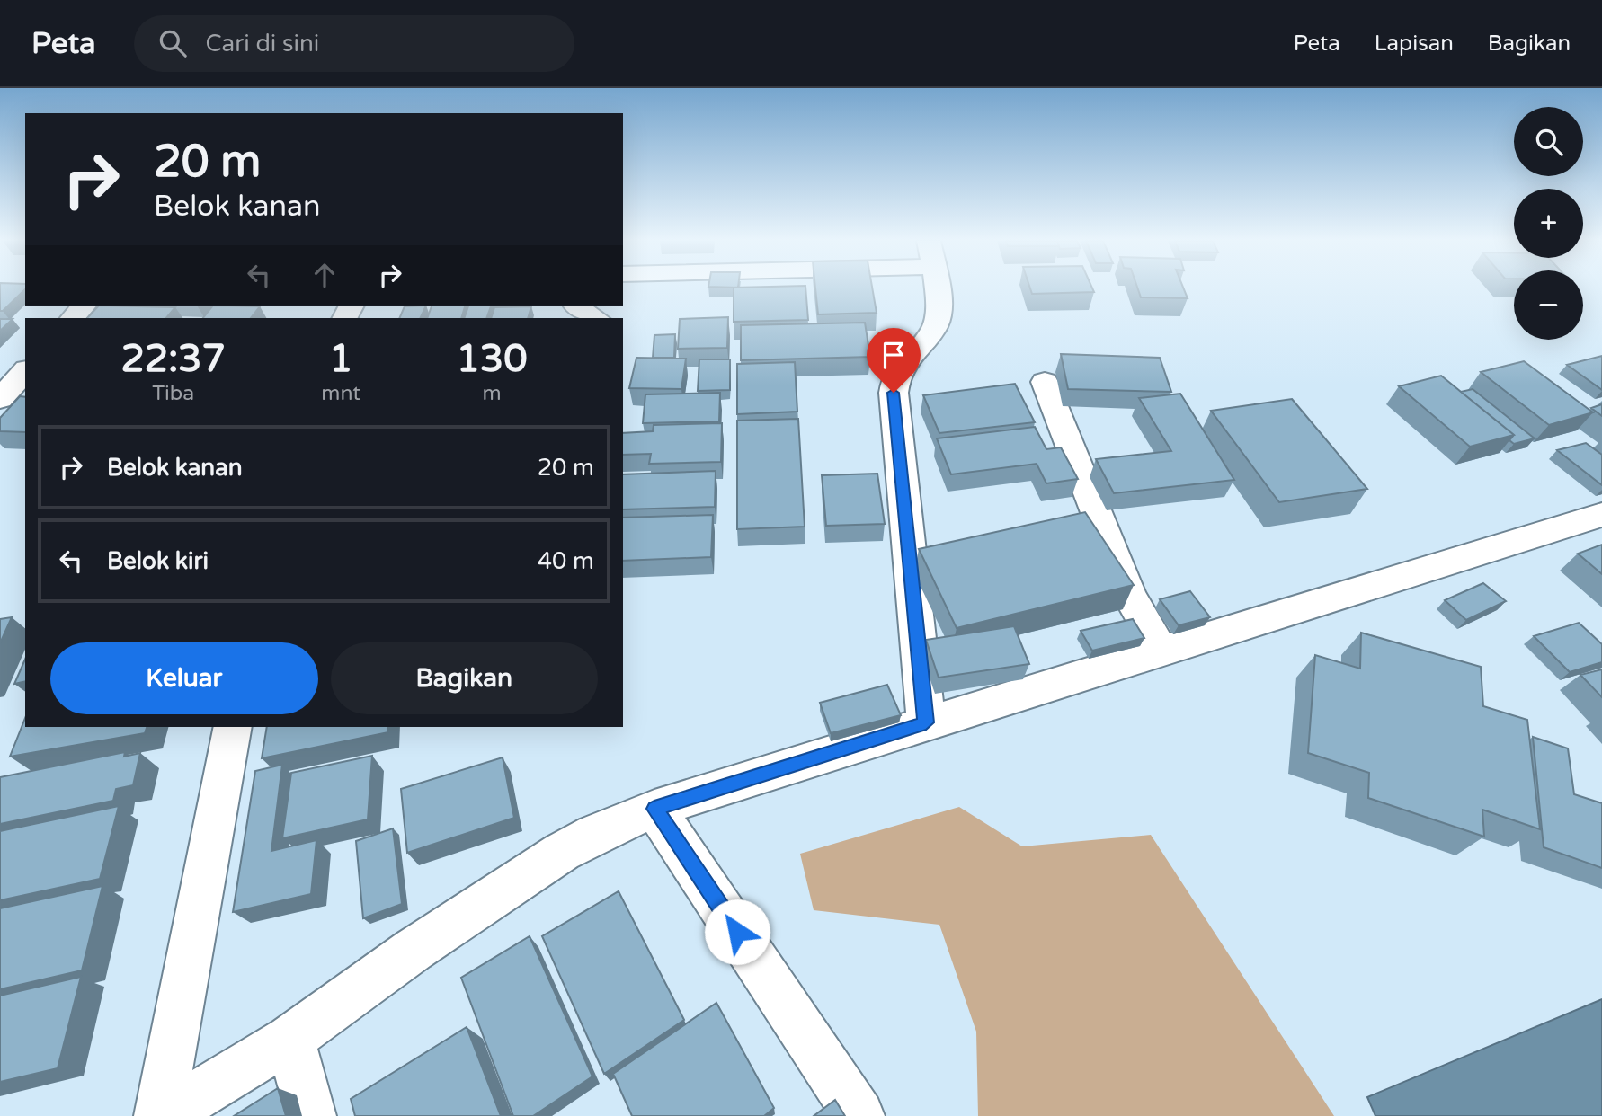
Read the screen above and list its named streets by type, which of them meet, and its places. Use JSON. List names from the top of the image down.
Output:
{
  "page": {
    "header": "Peta",
    "search": "Cari di sini",
    "nav": ["Peta", "Lapisan", "Bagikan"],
    "map_buttons": ["+", "−"],
    "turn": ["20 m", "Belok kanan"],
    "eta": [
      "22:37",
      "Tiba",
      "1",
      "mnt",
      "130",
      "m"
    ],
    "list": [
      {
        "name": "Belok kanan",
        "value": "20 m"
      },
      {
        "name": "Belok kiri",
        "value": "40 m"
      }
    ],
    "buttons": ["Keluar", "Bagikan"]
  }
}
